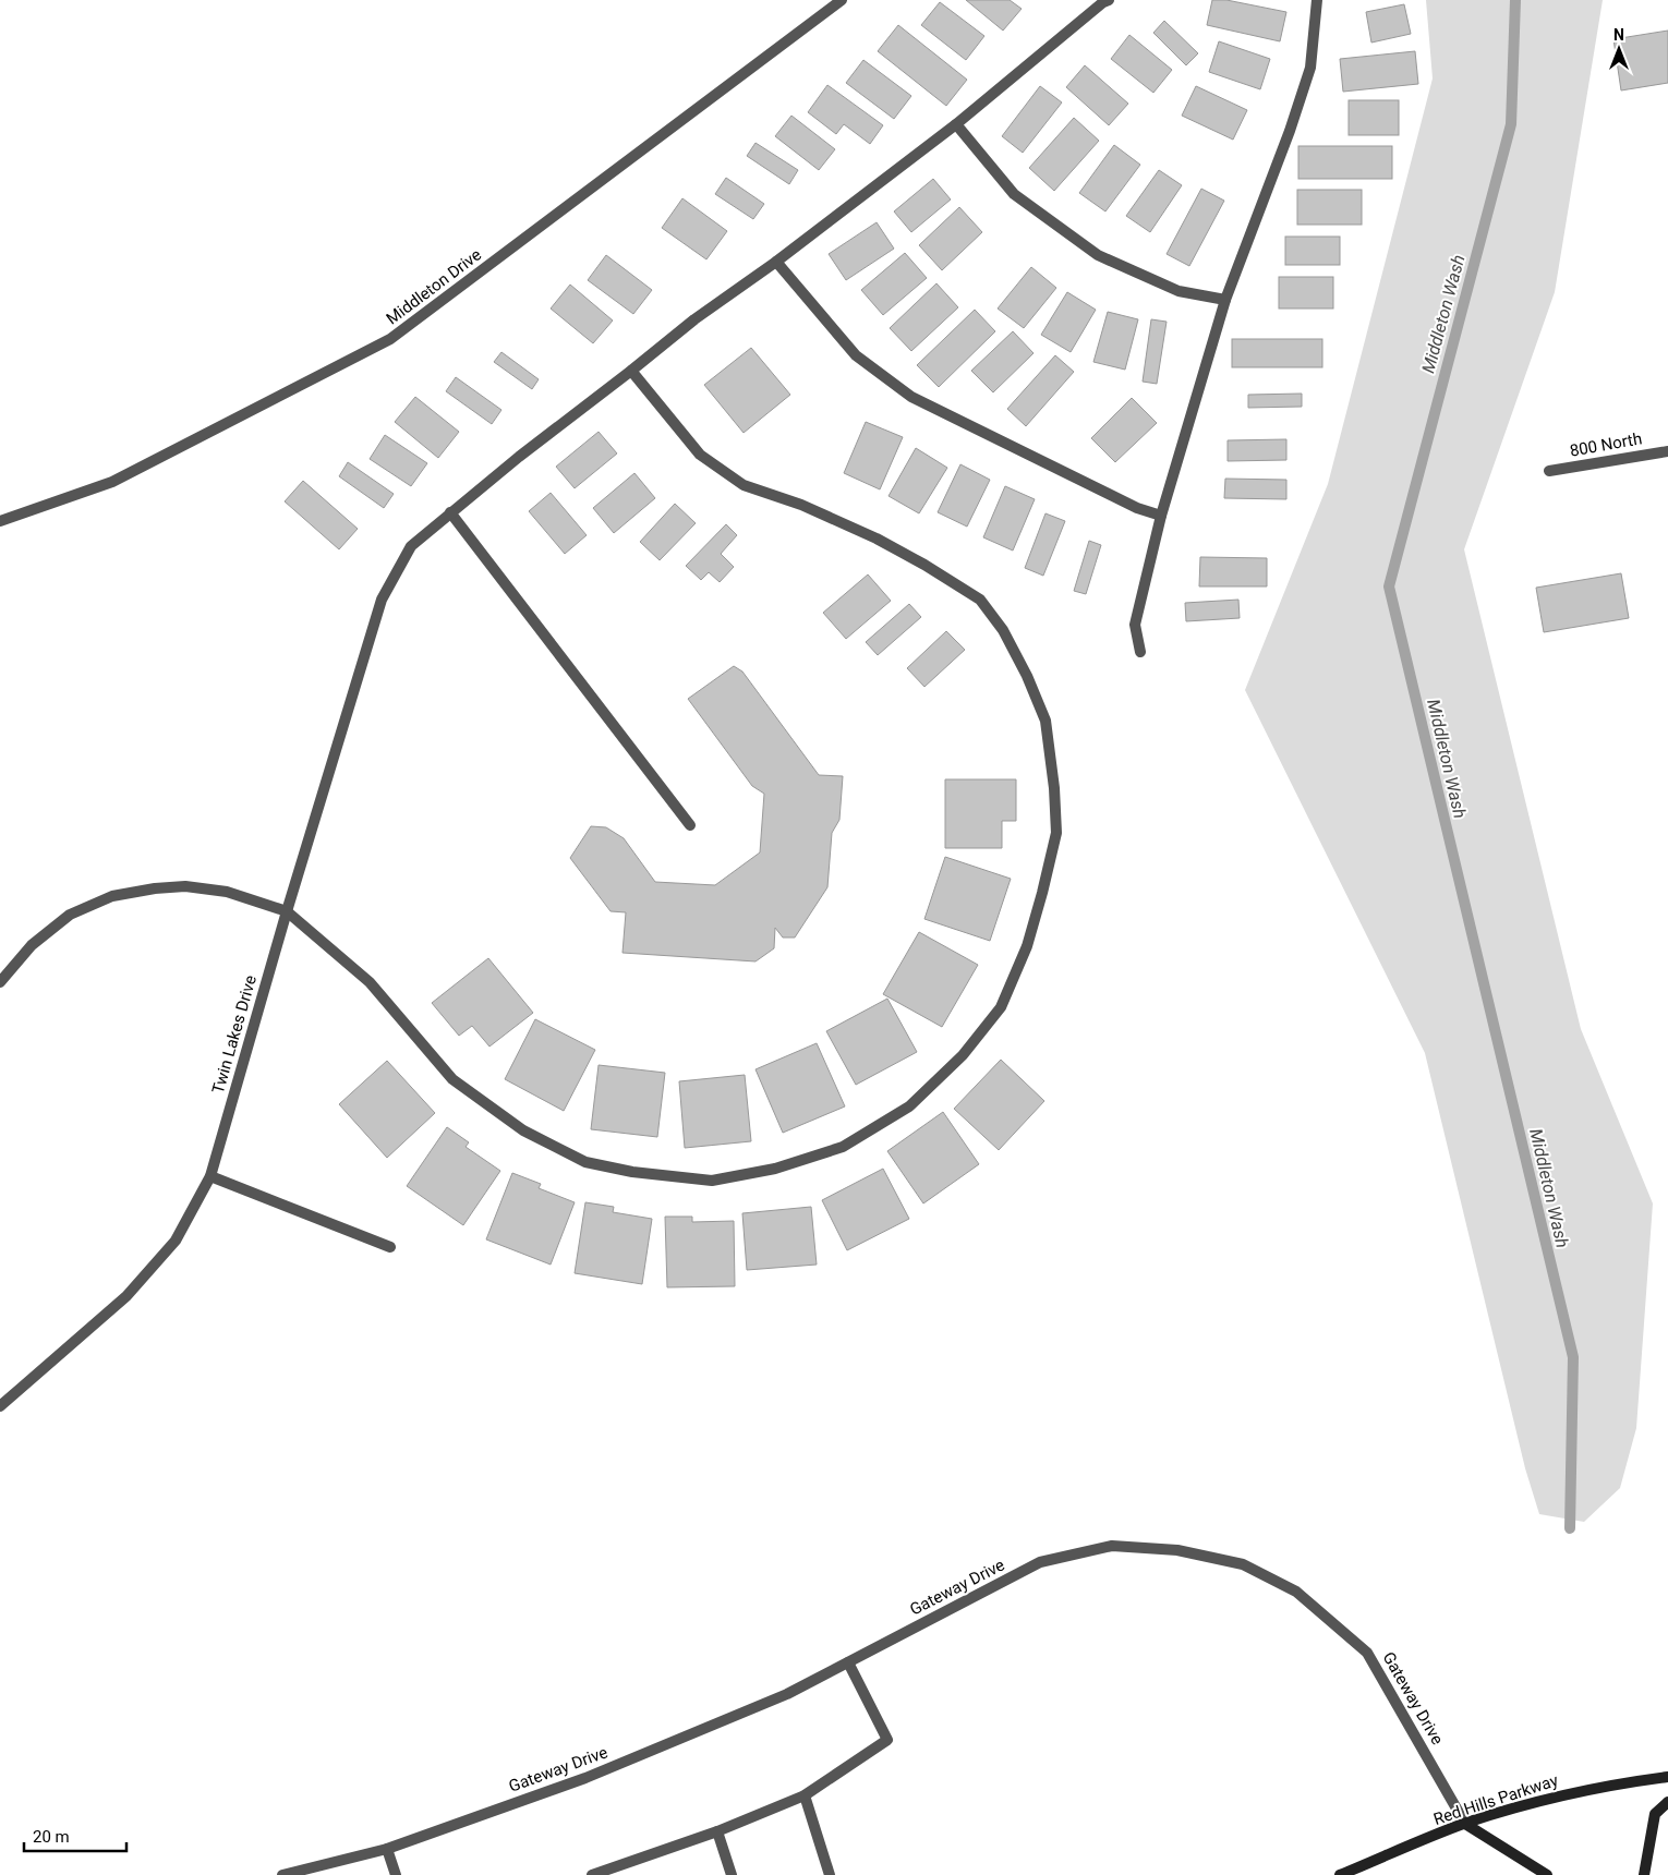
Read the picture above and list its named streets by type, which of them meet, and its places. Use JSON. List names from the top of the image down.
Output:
{
  "streets": {
    "main road": ["Gateway Drive", "Red Hills Parkway"],
    "street": ["Middleton Drive", "800 North", "Twin Lakes Drive"]
  },
  "crossings": [
    ["Gateway Drive", "Red Hills Parkway"]
  ],
  "water": ["Middleton Wash"],
  "scale_bar": "20 m",
  "north": "top"
}
